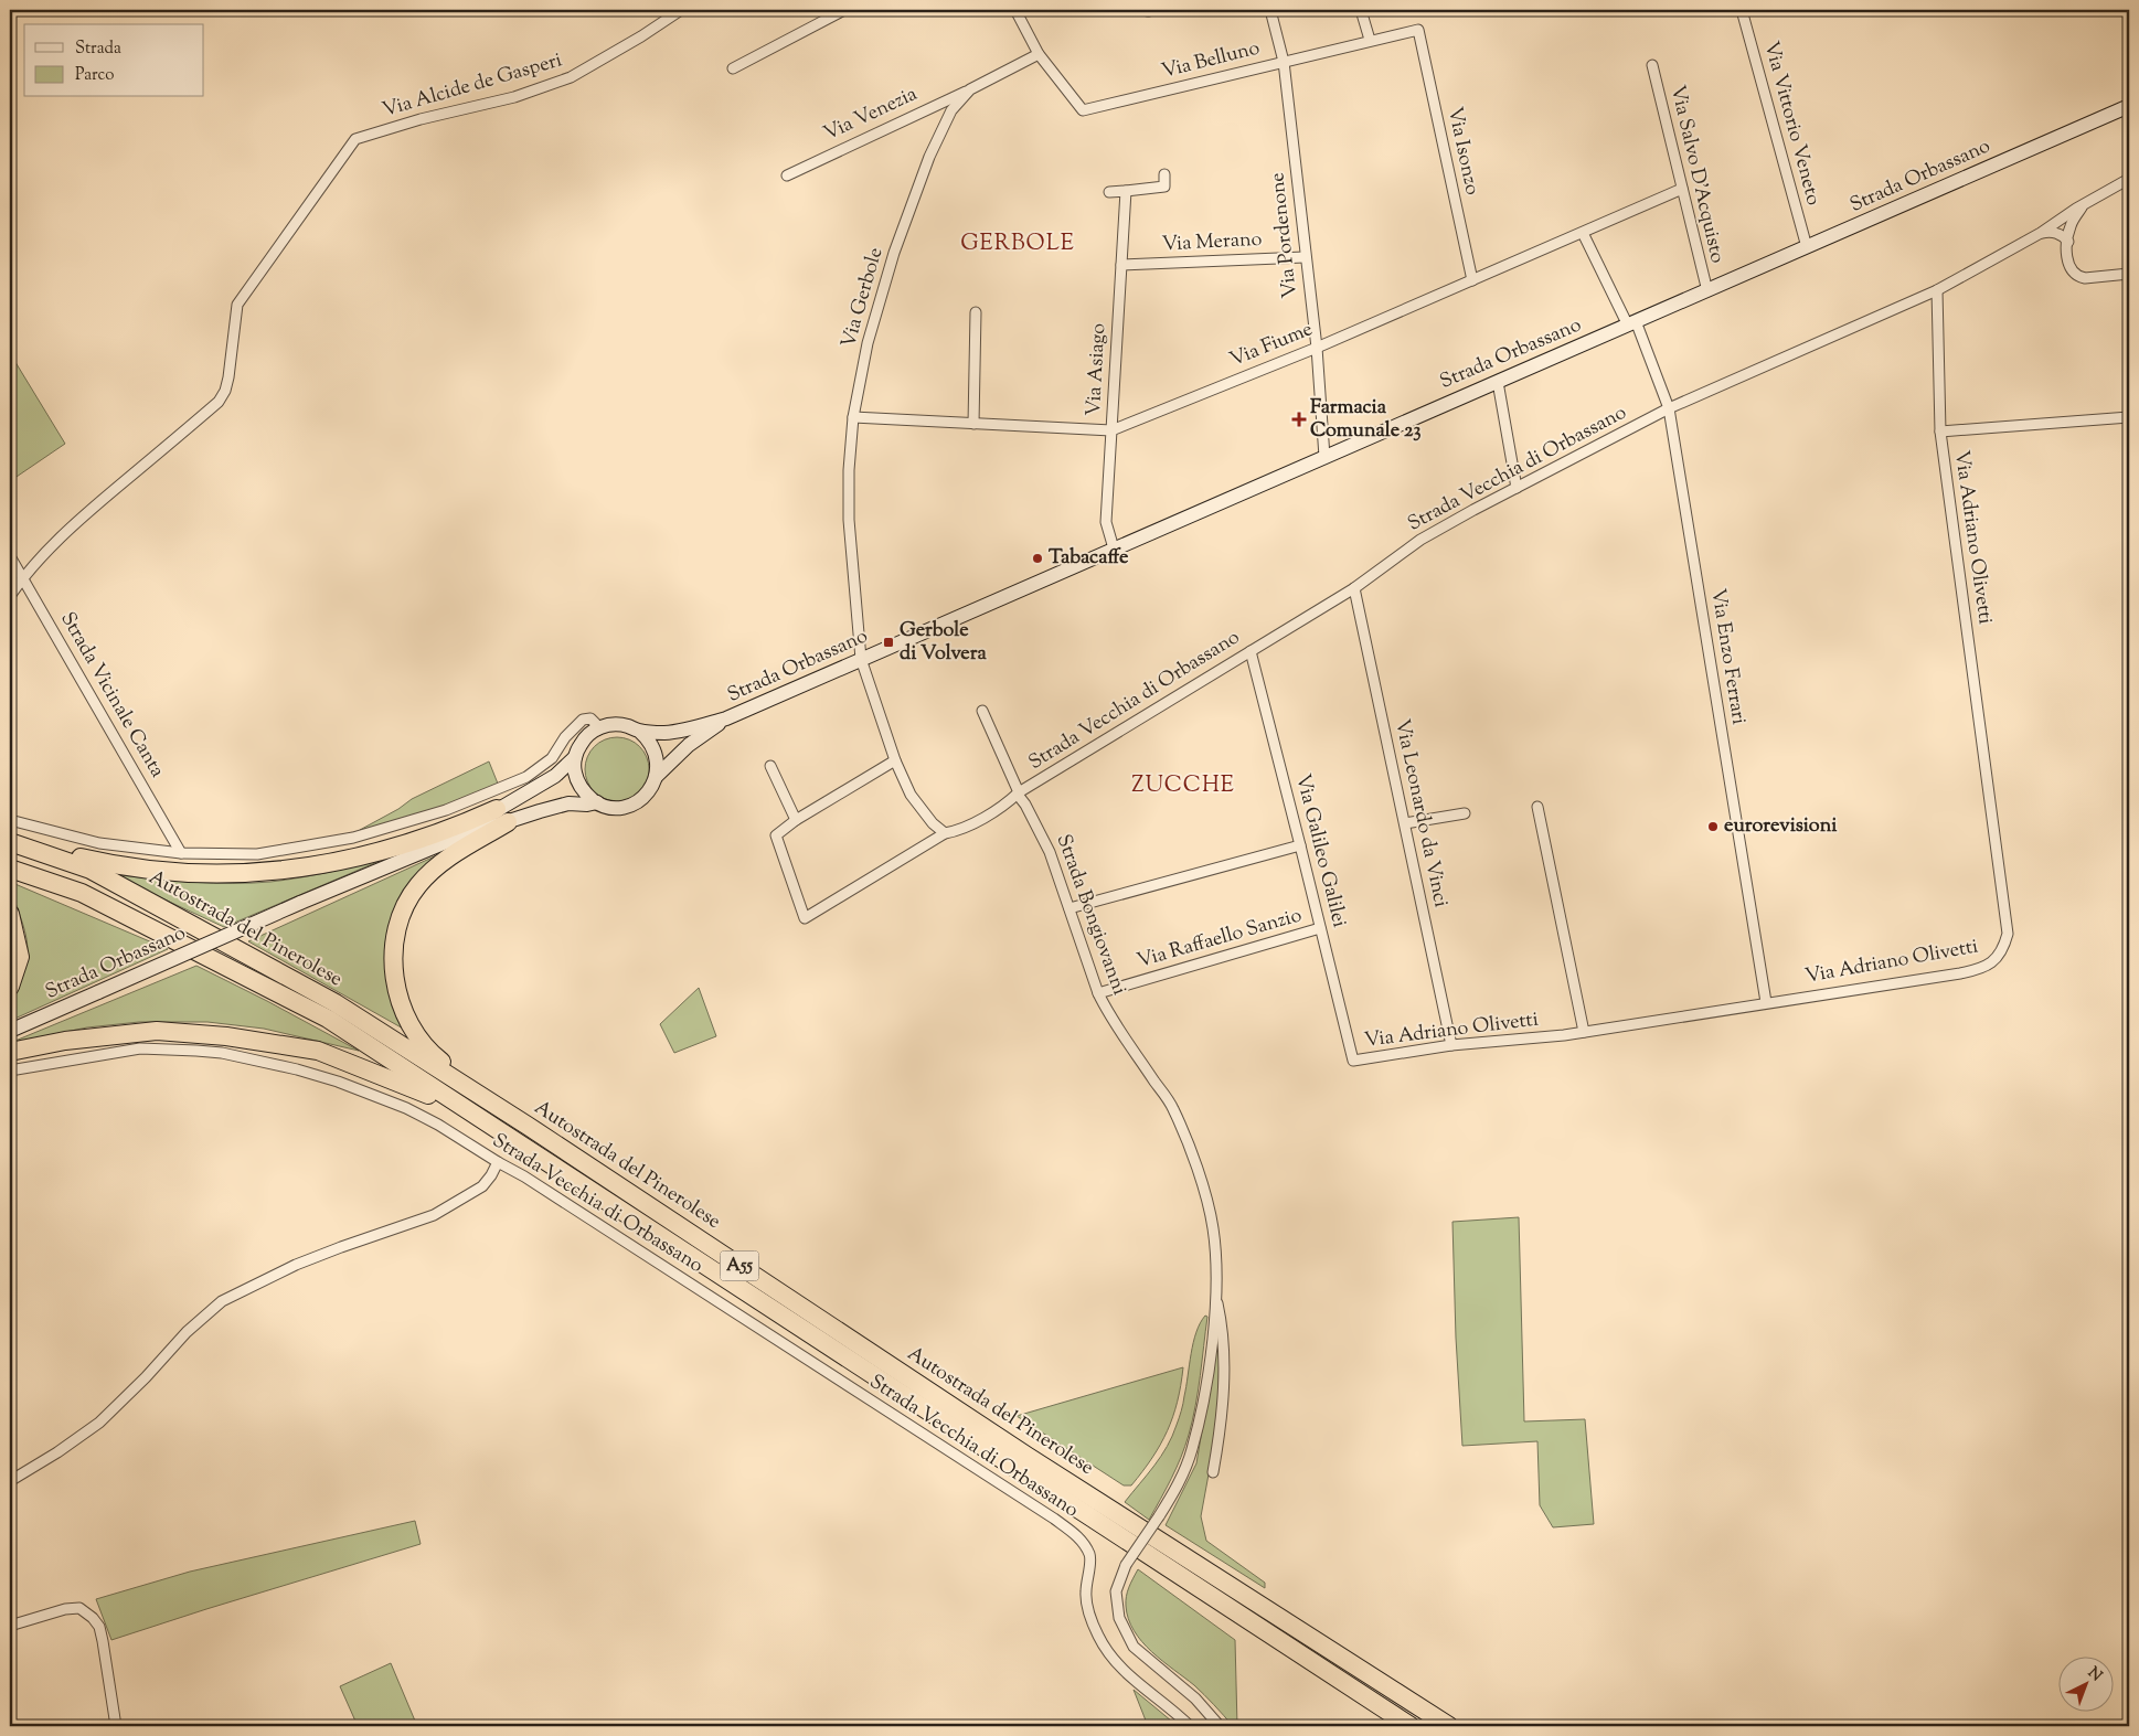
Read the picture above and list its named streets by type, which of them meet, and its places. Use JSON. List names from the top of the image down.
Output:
{
  "streets": {
    "highway": ["Autostrada del Pinerolese", "A55"],
    "main road": ["Strada Orbassano"],
    "street": [
      "Via Belluno",
      "Via Alcide de Gasperi",
      "Via Venezia",
      "Via Vittorio Veneto",
      "Via Isonzo",
      "Via Salvo D'Acquisto",
      "Via Pordenone",
      "Via Merano",
      "Via Gerbole",
      "Via Fiume",
      "Via Asiago",
      "Strada Vecchia di Orbassano",
      "Via Adriano Olivetti",
      "Via Enzo Ferrari",
      "Strada Vicinale Canta",
      "Via Leonardo da Vinci",
      "Via Galileo Galilei",
      "Strada Bongiovanni",
      "Via Raffaello Sanzio"
    ]
  },
  "crossings": [
    ["Via Belluno", "Via Isonzo"],
    ["Via Belluno", "Via Pordenone"],
    ["Via Belluno", "Via Gerbole"],
    ["Via Alcide de Gasperi", "Strada Vicinale Canta"],
    ["Via Venezia", "Via Gerbole"],
    ["Via Vittorio Veneto", "Strada Orbassano"],
    ["Via Isonzo", "Via Fiume"],
    ["Via Salvo D'Acquisto", "Strada Orbassano"],
    ["Via Salvo D'Acquisto", "Via Fiume"],
    ["Strada Orbassano", "Via Pordenone"],
    ["Strada Orbassano", "Via Gerbole"],
    ["Strada Orbassano", "Via Asiago"],
    ["Strada Orbassano", "Via Enzo Ferrari"],
    ["Via Pordenone", "Via Merano"],
    ["Via Pordenone", "Via Fiume"],
    ["Via Merano", "Via Asiago"],
    ["Via Gerbole", "Via Fiume"],
    ["Via Gerbole", "Strada Vecchia di Orbassano"],
    ["Via Fiume", "Via Asiago"],
    ["Via Fiume", "Via Enzo Ferrari"],
    ["Strada Vecchia di Orbassano", "Via Adriano Olivetti"],
    ["Strada Vecchia di Orbassano", "Via Enzo Ferrari"],
    ["Strada Vecchia di Orbassano", "Via Leonardo da Vinci"],
    ["Strada Vecchia di Orbassano", "Via Galileo Galilei"],
    ["Strada Vecchia di Orbassano", "Strada Bongiovanni"],
    ["Via Adriano Olivetti", "Via Enzo Ferrari"],
    ["Via Adriano Olivetti", "Via Leonardo da Vinci"],
    ["Via Adriano Olivetti", "Via Galileo Galilei"],
    ["Via Galileo Galilei", "Via Raffaello Sanzio"],
    ["Strada Bongiovanni", "Via Raffaello Sanzio"]
  ],
  "districts": ["GERBOLE", "ZUCCHE"],
  "places": {
    "health": ["Farmacia Comunale 23"],
    "other": ["Tabacaffe", "eurorevisioni"],
    "transit": ["Gerbole di Volvera"]
  },
  "legend": ["Strada", "Parco"],
  "north": "top right"
}
